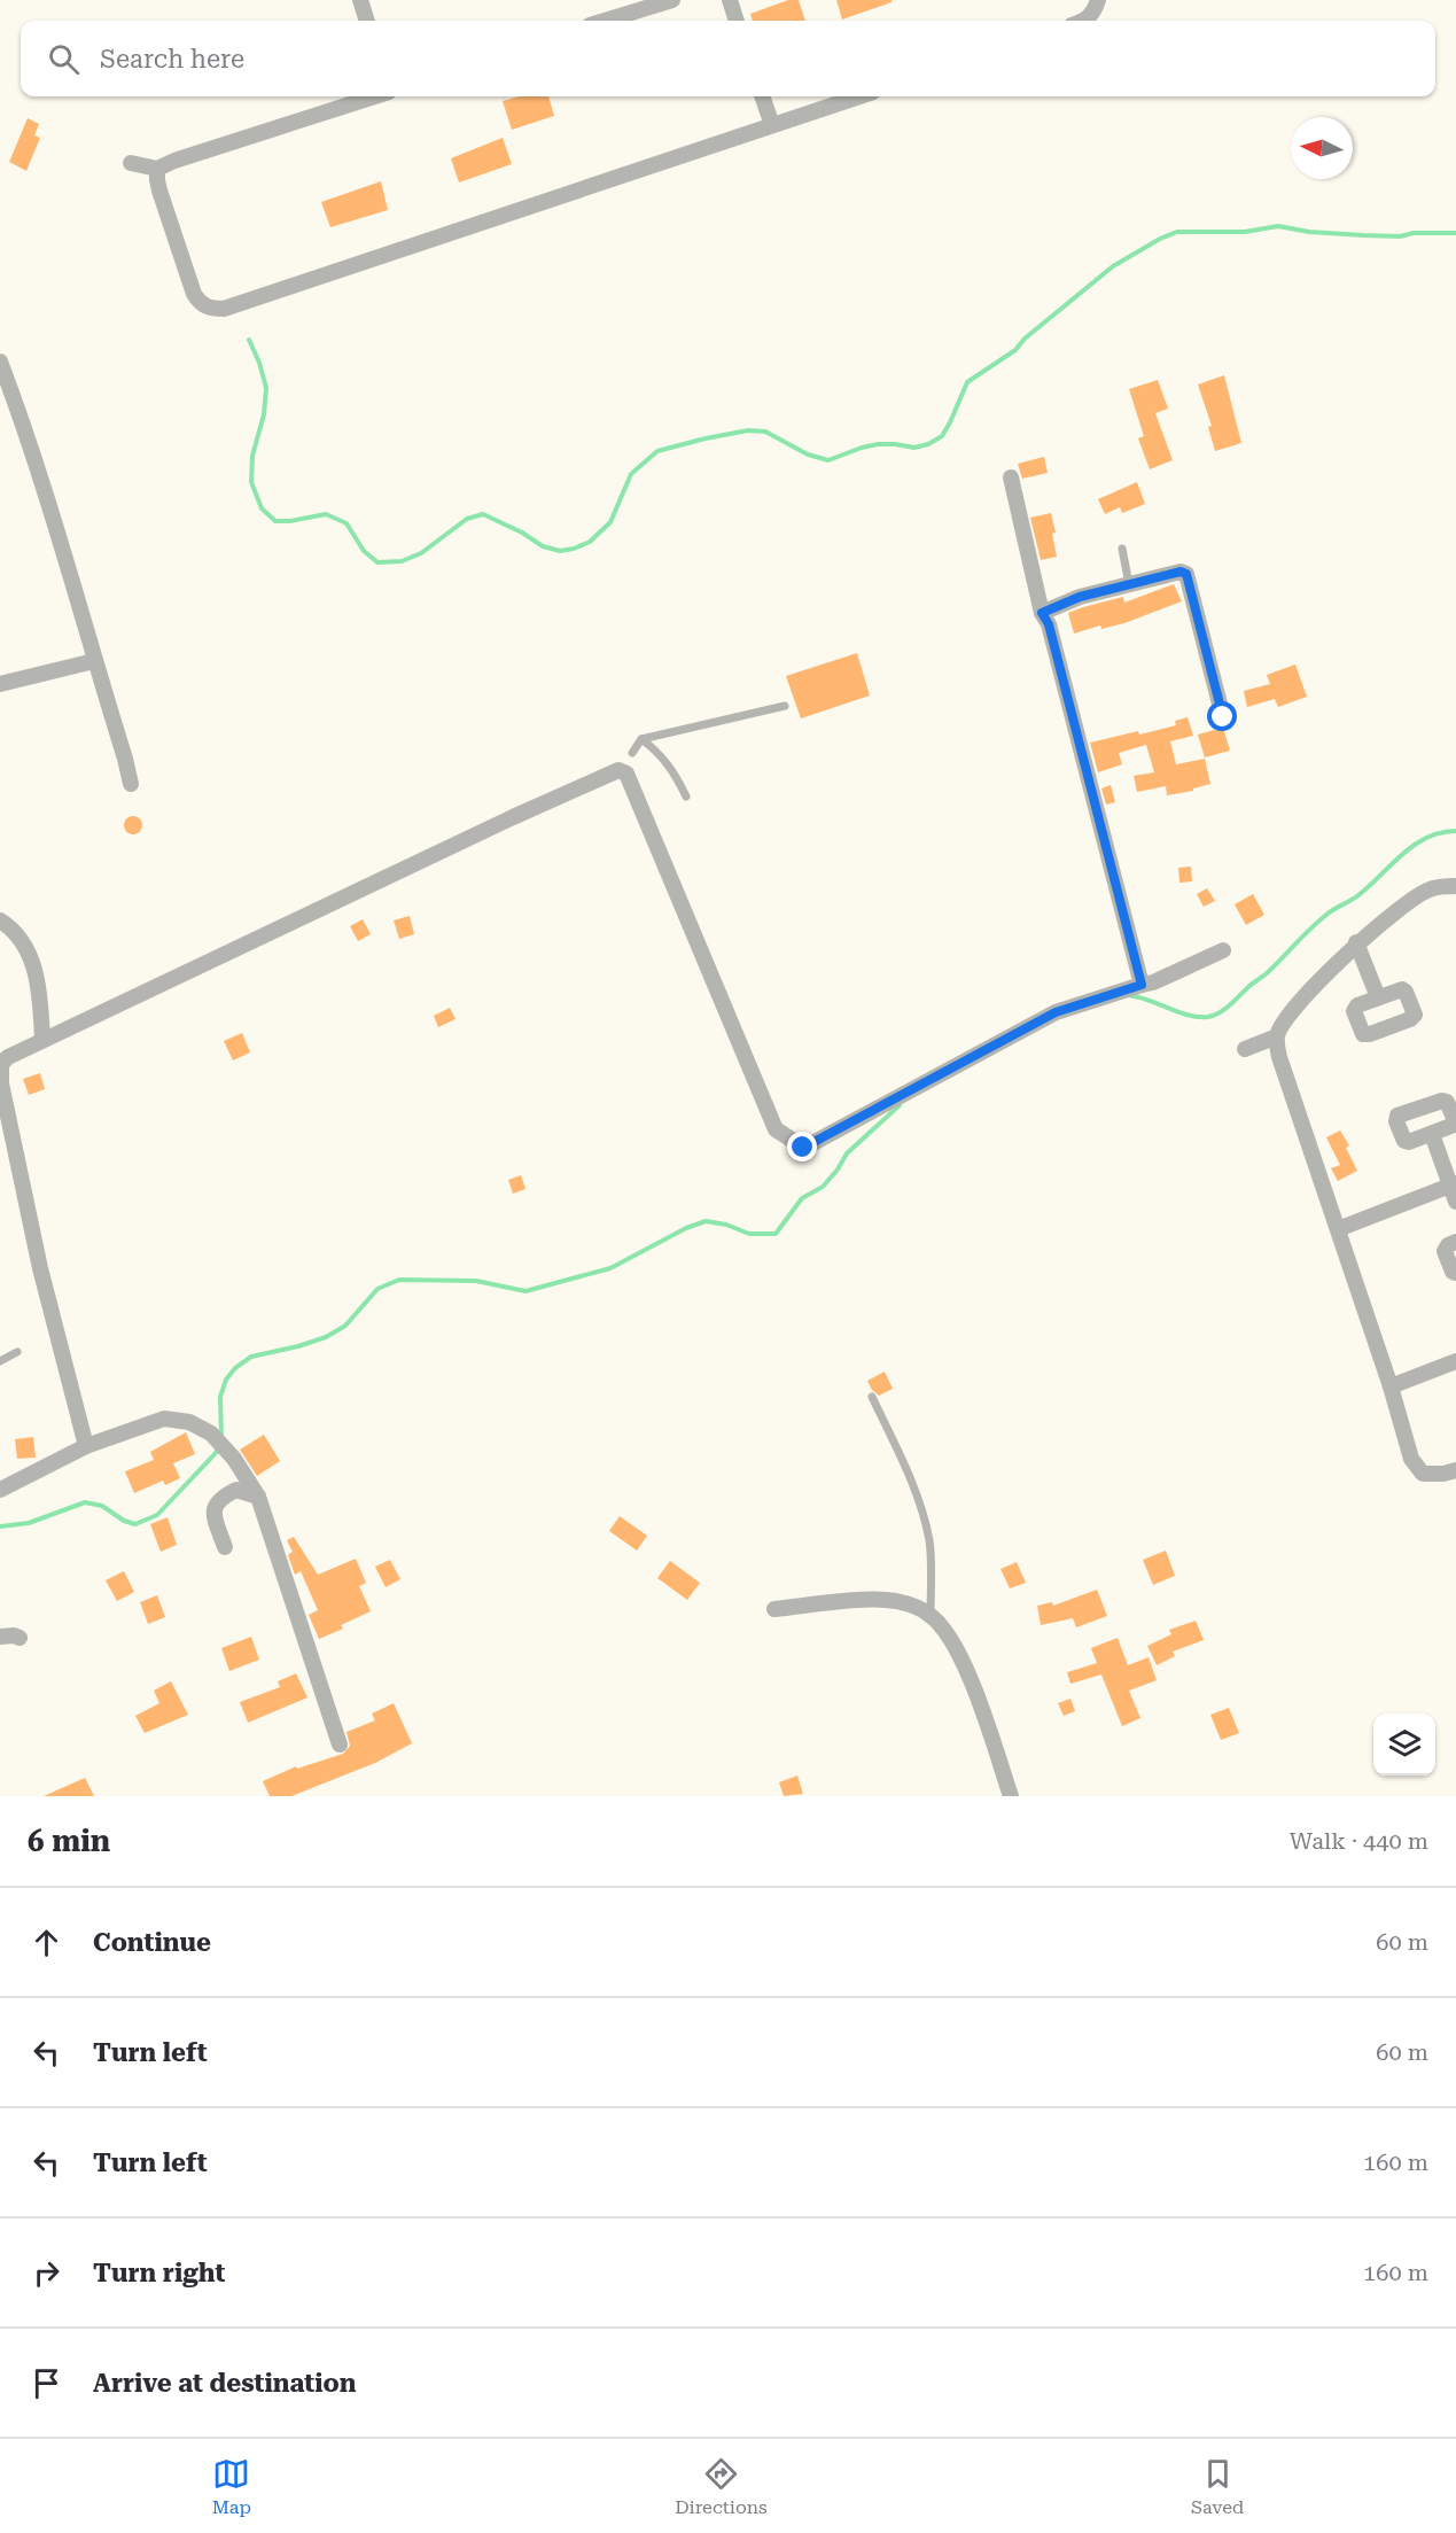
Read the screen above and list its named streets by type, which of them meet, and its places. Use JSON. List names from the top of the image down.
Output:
{
  "north": "left",
  "page": {
    "search": "Search here",
    "heading": ["6 min", "Walk · 440 m"],
    "list": [
      ["Continue", "60 m"],
      ["Turn left", "60 m"],
      ["Turn left", "160 m"],
      ["Turn right", "160 m"],
      "Arrive at destination"
    ],
    "nav": ["Map", "Directions", "Saved"]
  }
}
